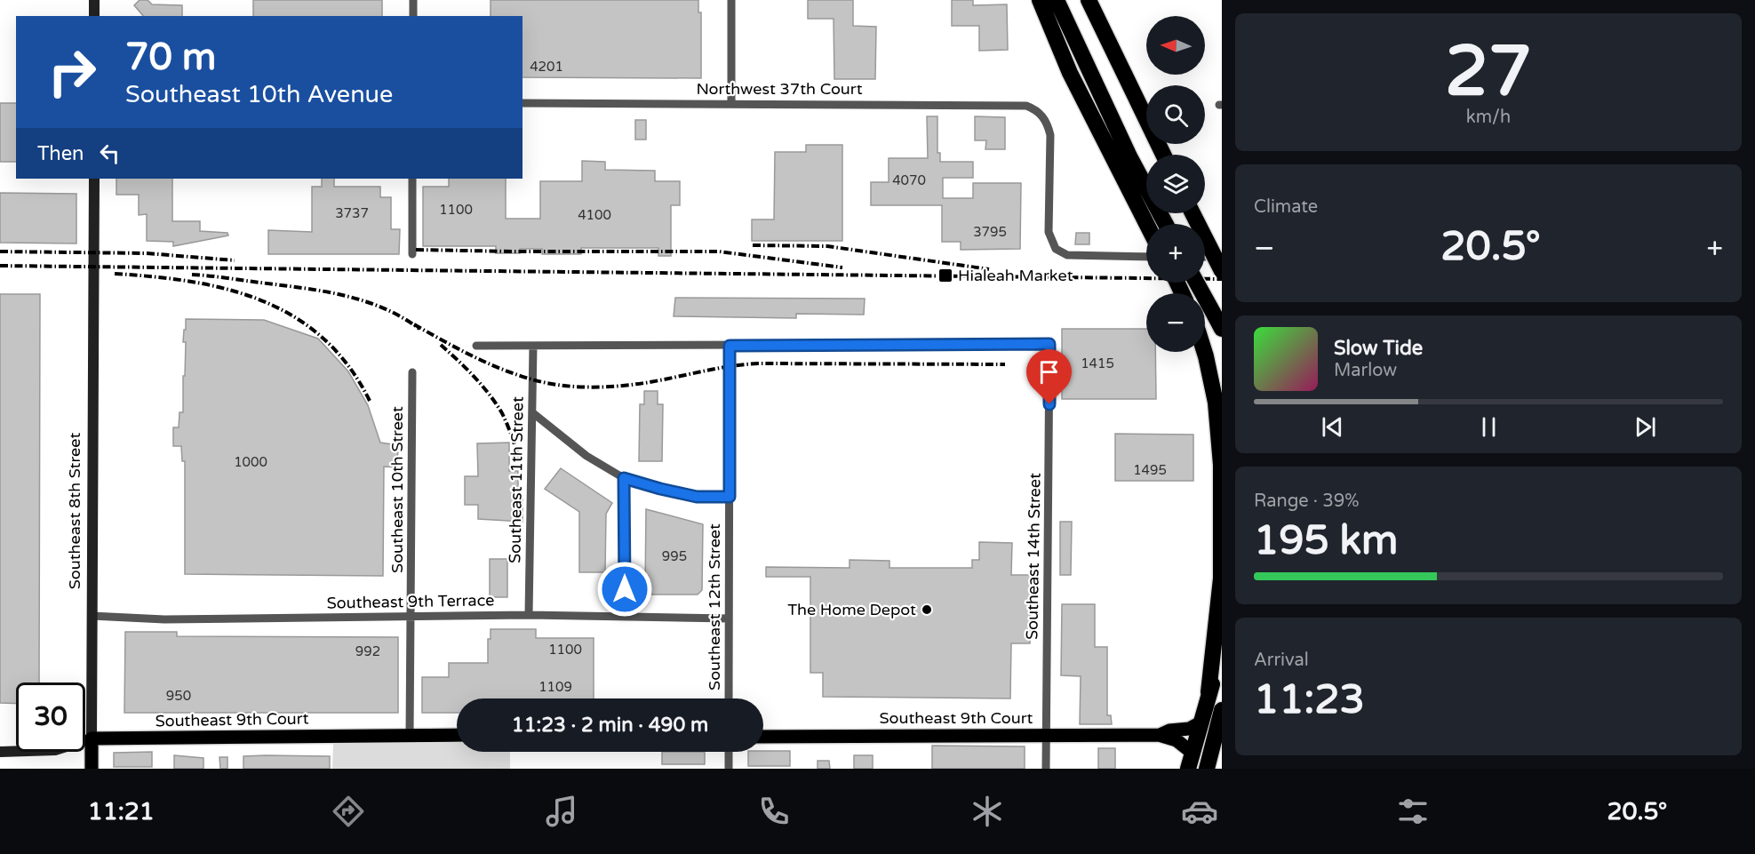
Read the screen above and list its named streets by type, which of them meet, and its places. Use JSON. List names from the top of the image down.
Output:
{
  "streets": {
    "main road": ["Southeast 8th Street", "Southeast 9th Court"],
    "street": [
      "Northwest 37th Court",
      "Southeast 11th Street",
      "Southeast 10th Street",
      "Southeast 14th Street",
      "Southeast 9th Terrace",
      "Southeast 12th Street"
    ]
  },
  "crossings": [
    ["Southeast 11th Street", "Southeast 9th Terrace"],
    ["Southeast 10th Street", "Southeast 9th Terrace"],
    ["Southeast 10th Street", "Southeast 9th Court"],
    ["Southeast 8th Street", "Southeast 9th Terrace"],
    ["Southeast 8th Street", "Southeast 9th Court"],
    ["Southeast 14th Street", "Southeast 12th Street"],
    ["Southeast 14th Street", "Southeast 9th Court"],
    ["Southeast 9th Terrace", "Southeast 12th Street"]
  ],
  "places": {
    "transit": ["Hialeah Market"],
    "other": ["The Home Depot"]
  },
  "house_numbers": [
    "4201",
    "4070",
    "1100",
    "3737",
    "4100",
    "3795",
    "1415",
    "1000",
    "1495",
    "995",
    "1100",
    "992",
    "1109",
    "950"
  ],
  "north": "left",
  "page": {
    "tile": [
      ["27", "km/h"],
      "Climate",
      ["Range · 39%", "195 km"],
      ["Arrival", "11:23"]
    ],
    "map_buttons": ["+", "−"],
    "turn": ["70 m", "Southeast 10th Avenue"],
    "then": "Then",
    "heat": ["−", "20.5°", "+"],
    "song": ["Slow Tide", "Marlow"],
    "limit": "30",
    "trip": "11:23 · 2 min · 490 m",
    "tabs": ["11:21", "20.5°"]
  }
}
